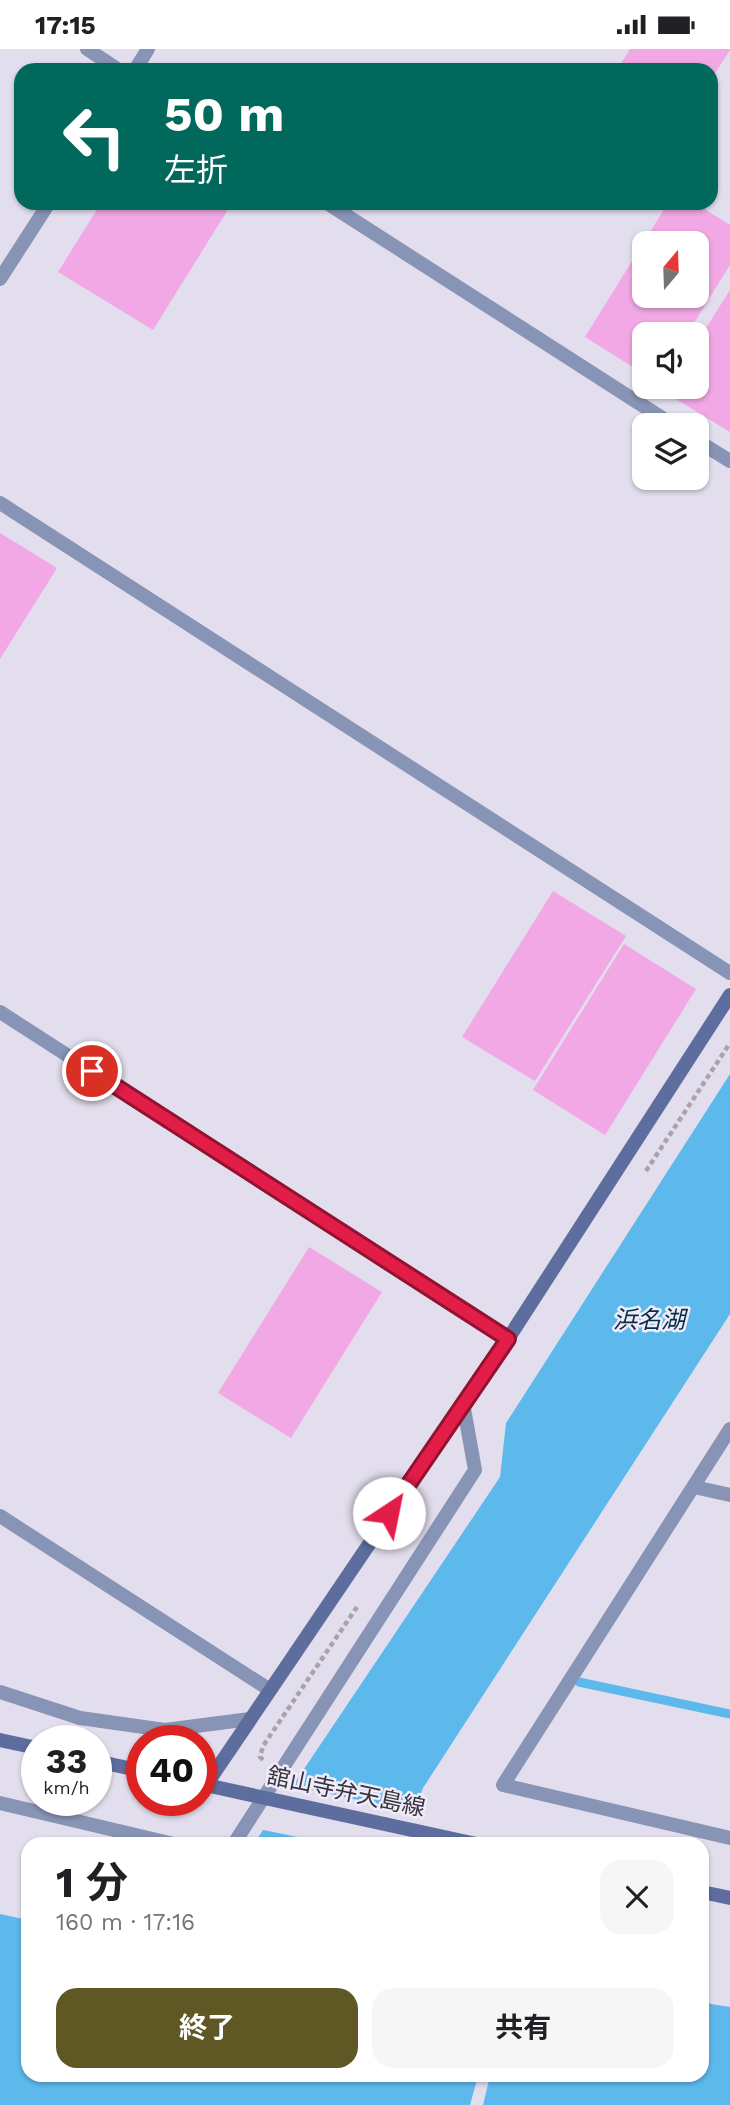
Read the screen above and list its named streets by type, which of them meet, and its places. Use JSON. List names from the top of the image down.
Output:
{
  "streets": {
    "street": ["舘山寺弁天島線"]
  },
  "water": ["浜名湖"],
  "north": "top",
  "page": {
    "status": "17:15",
    "turn": ["50 m", "左折"],
    "speed": "33 km/h",
    "limit": "40",
    "heading": ["1 分", "160 m · 17:16"],
    "buttons": ["終了", "共有"]
  }
}
